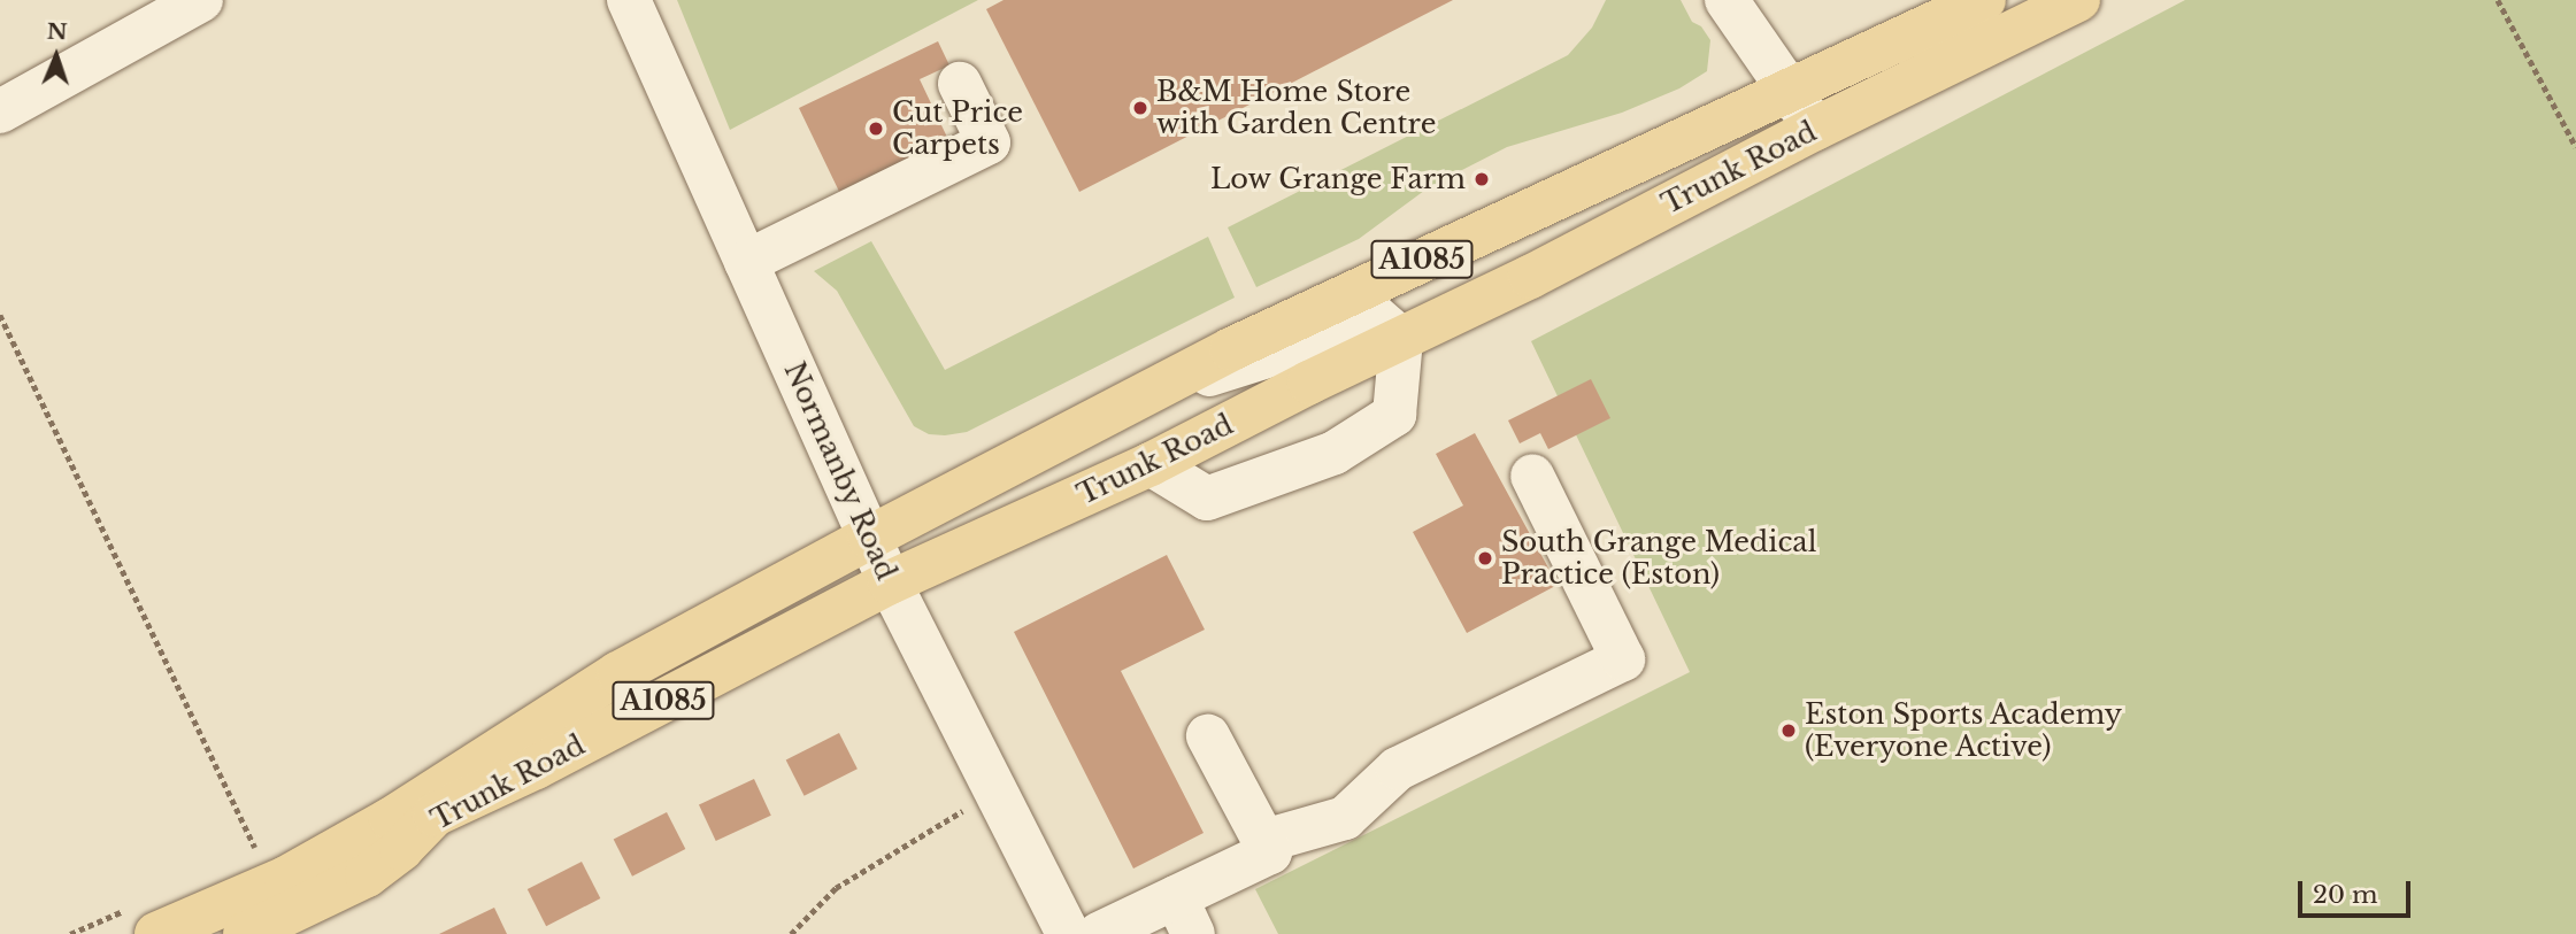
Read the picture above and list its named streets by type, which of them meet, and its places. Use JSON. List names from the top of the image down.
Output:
{
  "streets": {
    "main road": ["Trunk Road", "A1085"],
    "street": ["Normanby Road"]
  },
  "crossings": [
    ["Trunk Road", "Normanby Road"],
    ["A1085", "Normanby Road"]
  ],
  "places": [
    "B&M Home Store with Garden Centre",
    "Cut Price Carpets",
    "Low Grange Farm",
    "South Grange Medical Practice (Eston)",
    "Eston Sports Academy (Everyone Active)"
  ],
  "scale_bar": "20 m",
  "north": "top"
}
